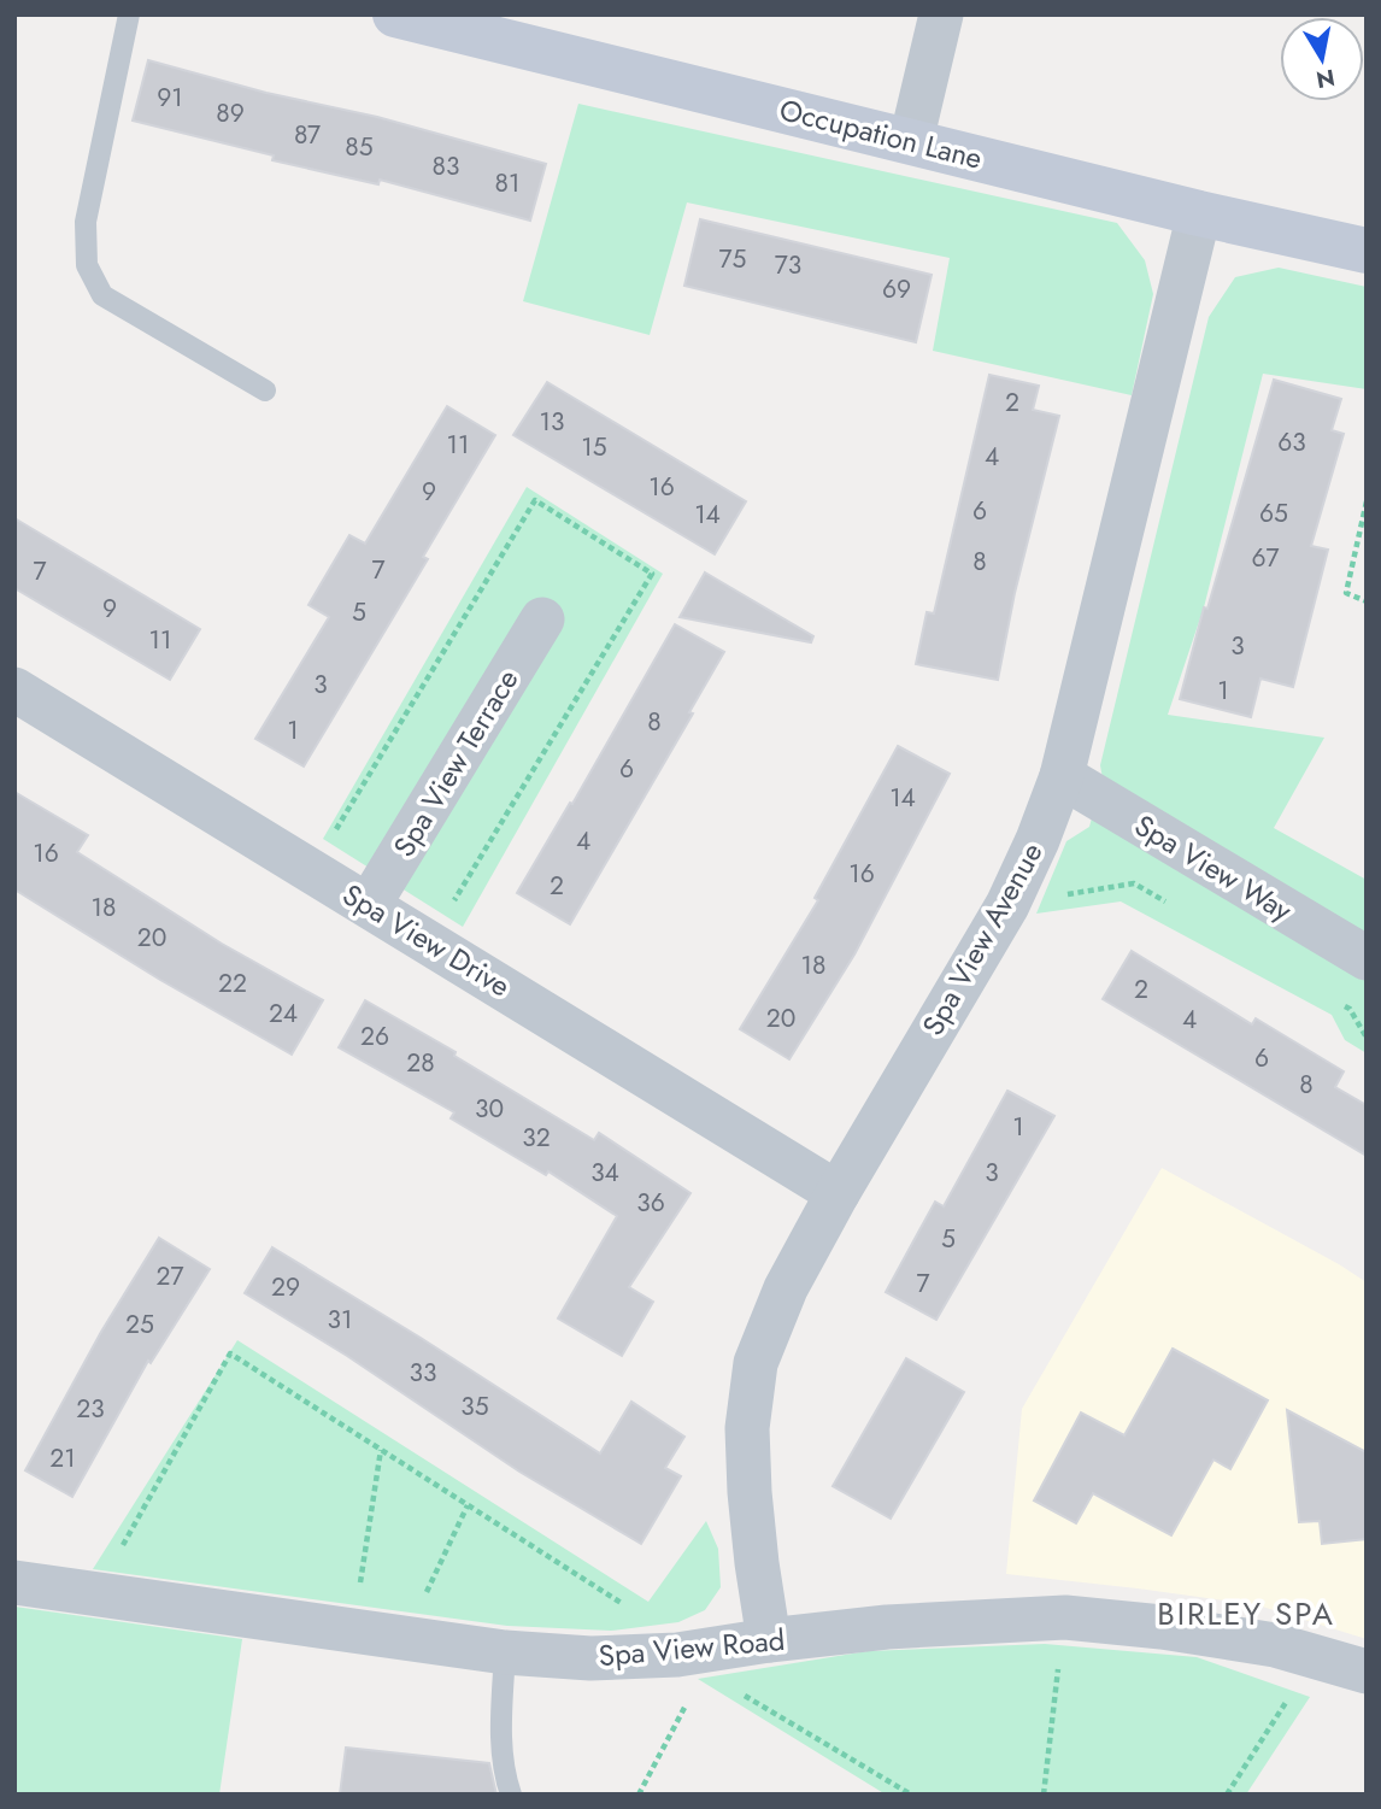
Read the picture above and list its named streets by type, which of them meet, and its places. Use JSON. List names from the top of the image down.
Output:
{
  "streets": {
    "street": [
      "Occupation Lane",
      "Spa View Terrace",
      "Spa View Way",
      "Spa View Avenue",
      "Spa View Drive",
      "Spa View Road"
    ]
  },
  "crossings": [
    ["Occupation Lane", "Spa View Avenue"],
    ["Spa View Terrace", "Spa View Drive"],
    ["Spa View Way", "Spa View Avenue"],
    ["Spa View Avenue", "Spa View Drive"],
    ["Spa View Avenue", "Spa View Road"]
  ],
  "districts": ["BIRLEY SPA"],
  "house_numbers": [
    "91",
    "89",
    "87",
    "85",
    "83",
    "81",
    "75",
    "73",
    "69",
    "2",
    "13",
    "63",
    "11",
    "15",
    "4",
    "16",
    "9",
    "6",
    "65",
    "14",
    "67",
    "8",
    "7",
    "7",
    "9",
    "5",
    "11",
    "3",
    "3",
    "1",
    "8",
    "1",
    "6",
    "14",
    "4",
    "16",
    "16",
    "2",
    "18",
    "20",
    "18",
    "22",
    "2",
    "24",
    "20",
    "4",
    "26",
    "6",
    "28",
    "8",
    "30",
    "1",
    "32",
    "34",
    "3",
    "36",
    "5",
    "27",
    "7",
    "29",
    "31",
    "25",
    "33",
    "35",
    "23",
    "21"
  ],
  "north": "bottom"
}
